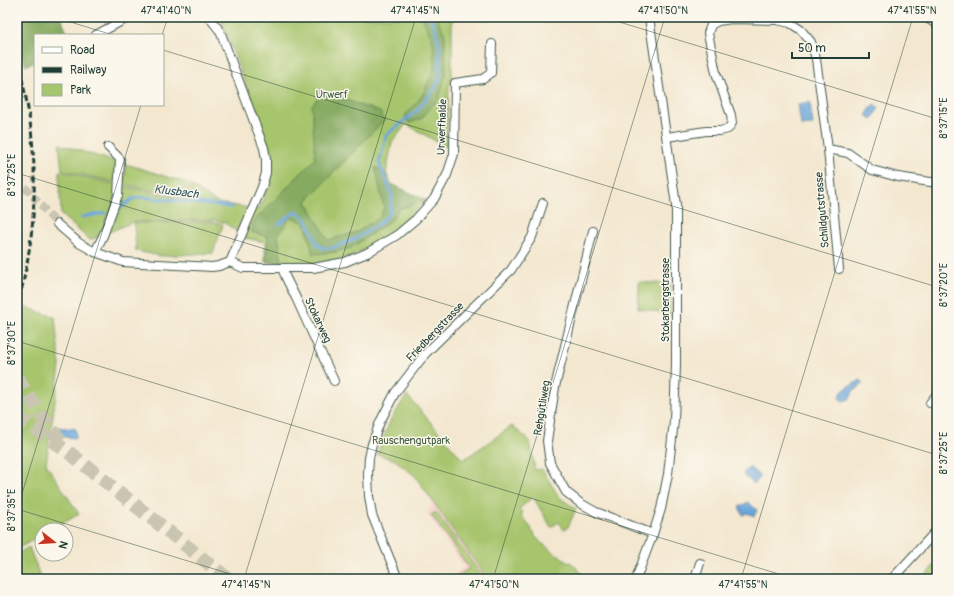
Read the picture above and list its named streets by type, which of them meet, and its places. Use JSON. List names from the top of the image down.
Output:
{
  "streets": {
    "street": [
      "Urwerfhalde",
      "Schildgutstrasse",
      "Stokarbergstrasse",
      "Stokarweg",
      "Friedbergstrasse",
      "Rehgütliweg"
    ]
  },
  "crossings": [
    ["Urwerfhalde", "Stokarweg"],
    ["Schildgutstrasse", "Stokarbergstrasse"],
    ["Stokarbergstrasse", "Rehgütliweg"]
  ],
  "water": ["Klusbach"],
  "parks": ["Urwerf", "Rauschengutpark"],
  "legend": ["Road", "Railway", "Park"],
  "scale_bar": "50 m",
  "north": "right",
  "coordinates": [
    "47°41'40\"N",
    "47°41'45\"N",
    "47°41'50\"N",
    "47°41'55\"N",
    "8°37'15\"E",
    "8°37'25\"E",
    "8°37'20\"E",
    "8°37'30\"E",
    "8°37'35\"E"
  ]
}
